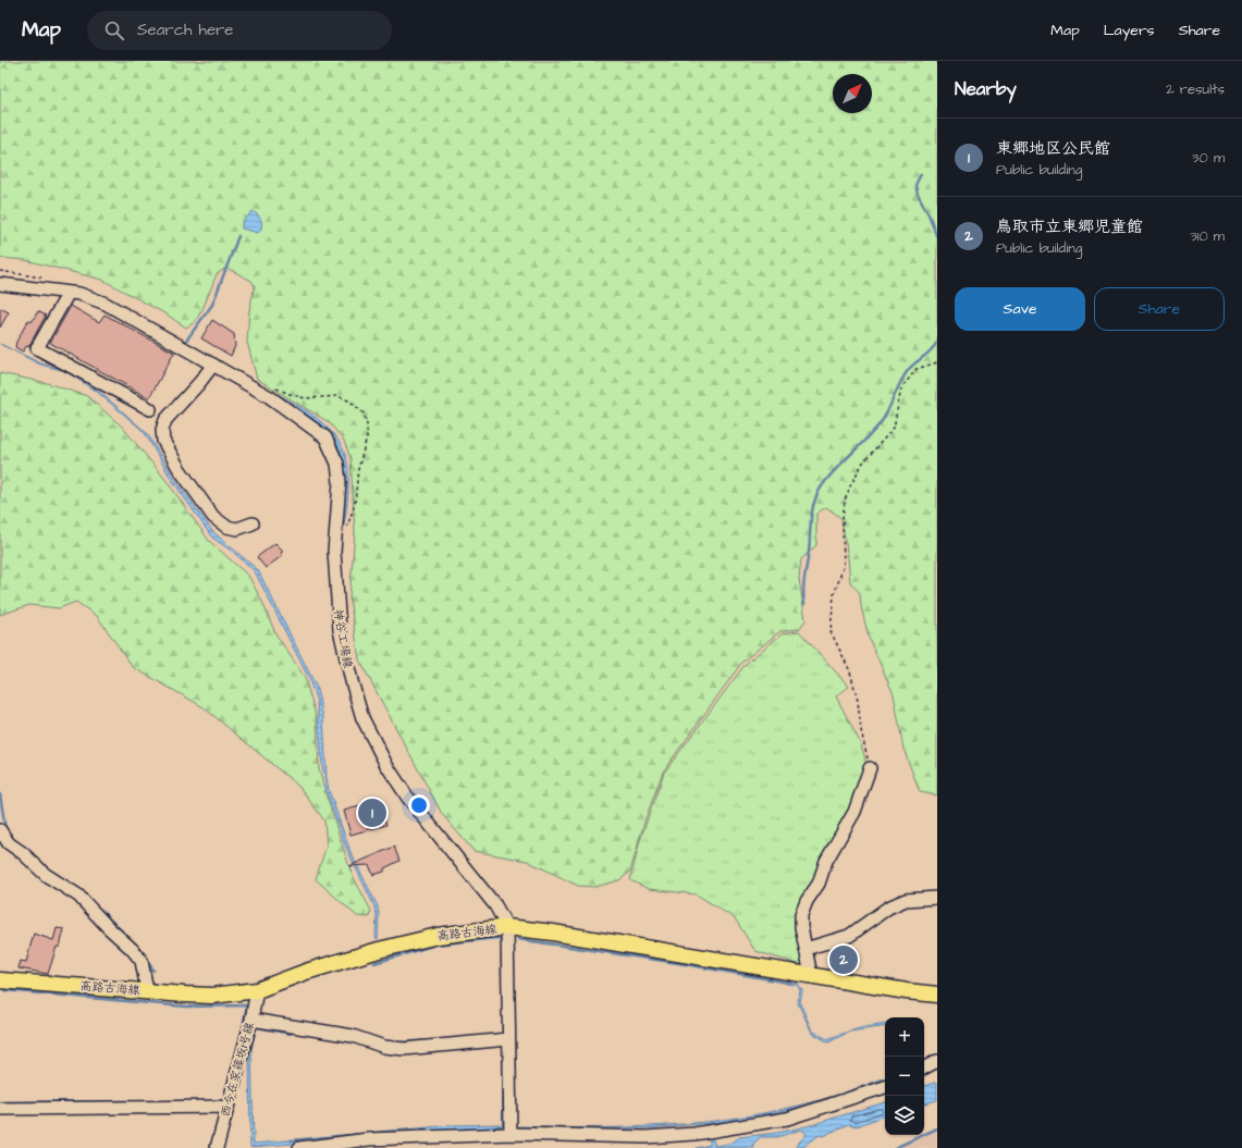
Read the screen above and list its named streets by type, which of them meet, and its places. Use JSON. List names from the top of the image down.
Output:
{
  "streets": {
    "main road": ["高路古海線"],
    "street": ["神谷工場線", "西今在家篠坂1号線"]
  },
  "crossings": [
    ["神谷工場線", "高路古海線"],
    ["高路古海線", "西今在家篠坂1号線"]
  ],
  "north": "top right",
  "page": {
    "header": "Map",
    "search": "Search here",
    "nav": ["Map", "Layers", "Share"],
    "heading": ["Nearby", "2 results"],
    "list": [
      {
        "mark": "1",
        "name": "東郷地区公民館",
        "note": "Public building",
        "value": "30 m"
      },
      {
        "mark": "2",
        "name": "鳥取市立東郷児童館",
        "note": "Public building",
        "value": "310 m"
      }
    ],
    "buttons": ["Save", "Share"],
    "pins": ["1", "2"],
    "map_buttons": ["+", "−"]
  }
}
